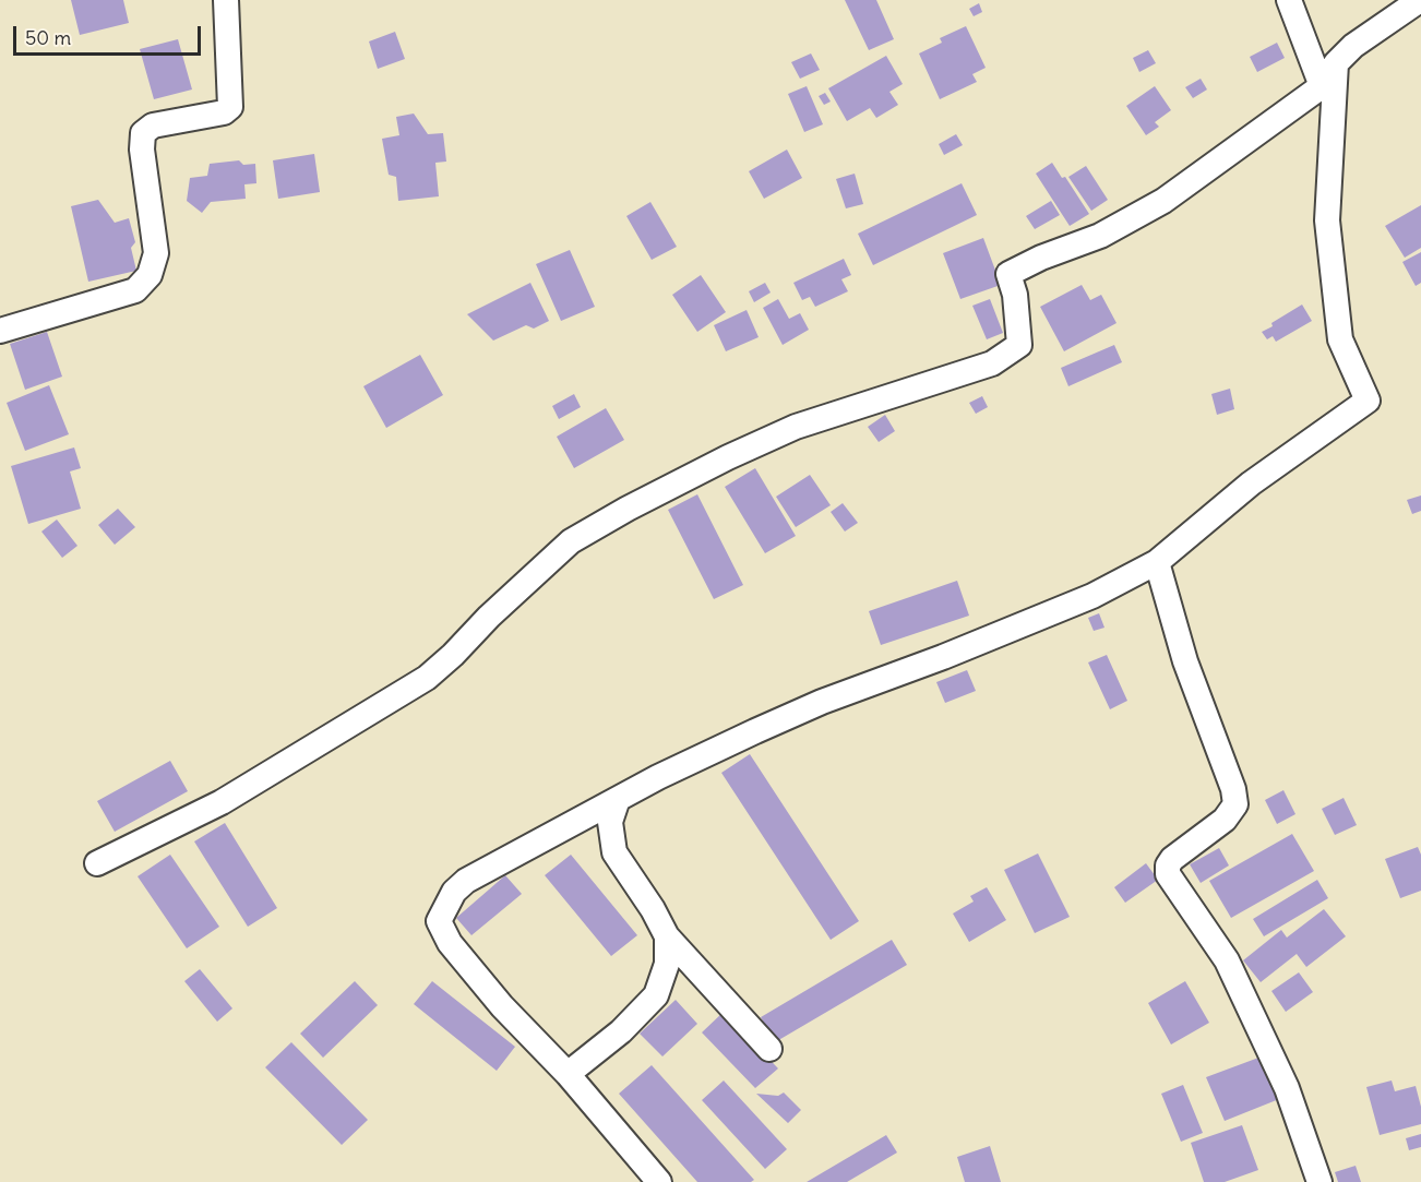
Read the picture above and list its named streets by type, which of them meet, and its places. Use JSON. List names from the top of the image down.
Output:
{
  "scale_bar": "50 m"
}
